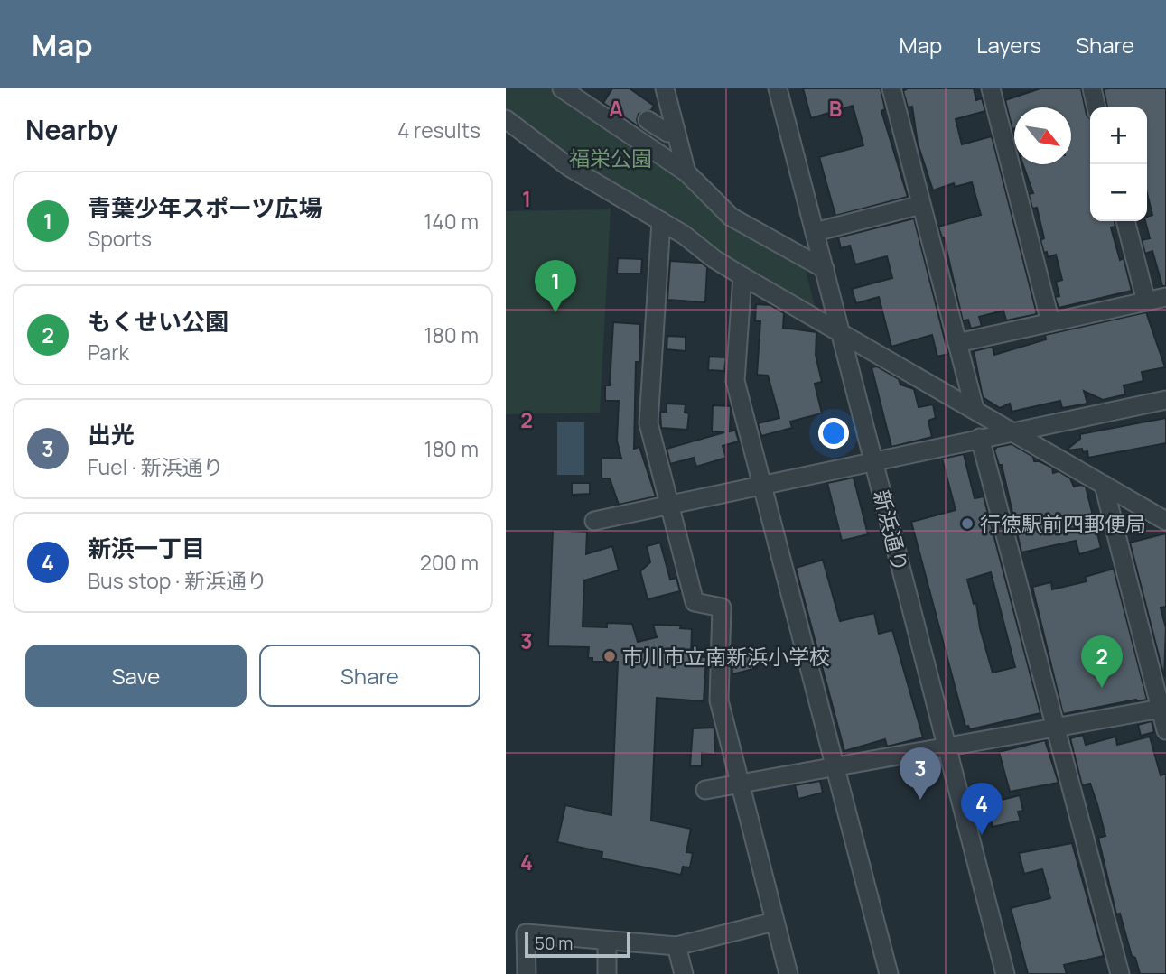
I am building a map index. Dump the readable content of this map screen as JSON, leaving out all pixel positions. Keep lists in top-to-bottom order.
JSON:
{
  "streets": {
    "street": ["新浜通り"]
  },
  "parks": ["福栄公園"],
  "places": ["行徳駅前四郵便局", "市川市立南新浜小学校"],
  "scale_bar": "50 m",
  "north": "bottom right",
  "page": {
    "header": "Map",
    "nav": ["Map", "Layers", "Share"],
    "heading": ["Nearby", "4 results"],
    "map_buttons": ["+", "−"],
    "list": [
      {
        "mark": "1",
        "name": "青葉少年スポーツ広場",
        "note": "Sports",
        "value": "140 m"
      },
      {
        "mark": "2",
        "name": "もくせい公園",
        "note": "Park",
        "value": "180 m"
      },
      {
        "mark": "3",
        "name": "出光",
        "note": "Fuel · 新浜通り",
        "value": "180 m"
      },
      {
        "mark": "4",
        "name": "新浜一丁目",
        "note": "Bus stop · 新浜通り",
        "value": "200 m"
      }
    ],
    "pins": [
      "1",
      "2",
      "3",
      "4"
    ],
    "buttons": ["Save", "Share"],
    "scale": "50 m"
  },
  "grid": {
    "columns": ["A", "B"],
    "rows": [
      "1",
      "2",
      "3",
      "4"
    ]
  }
}
